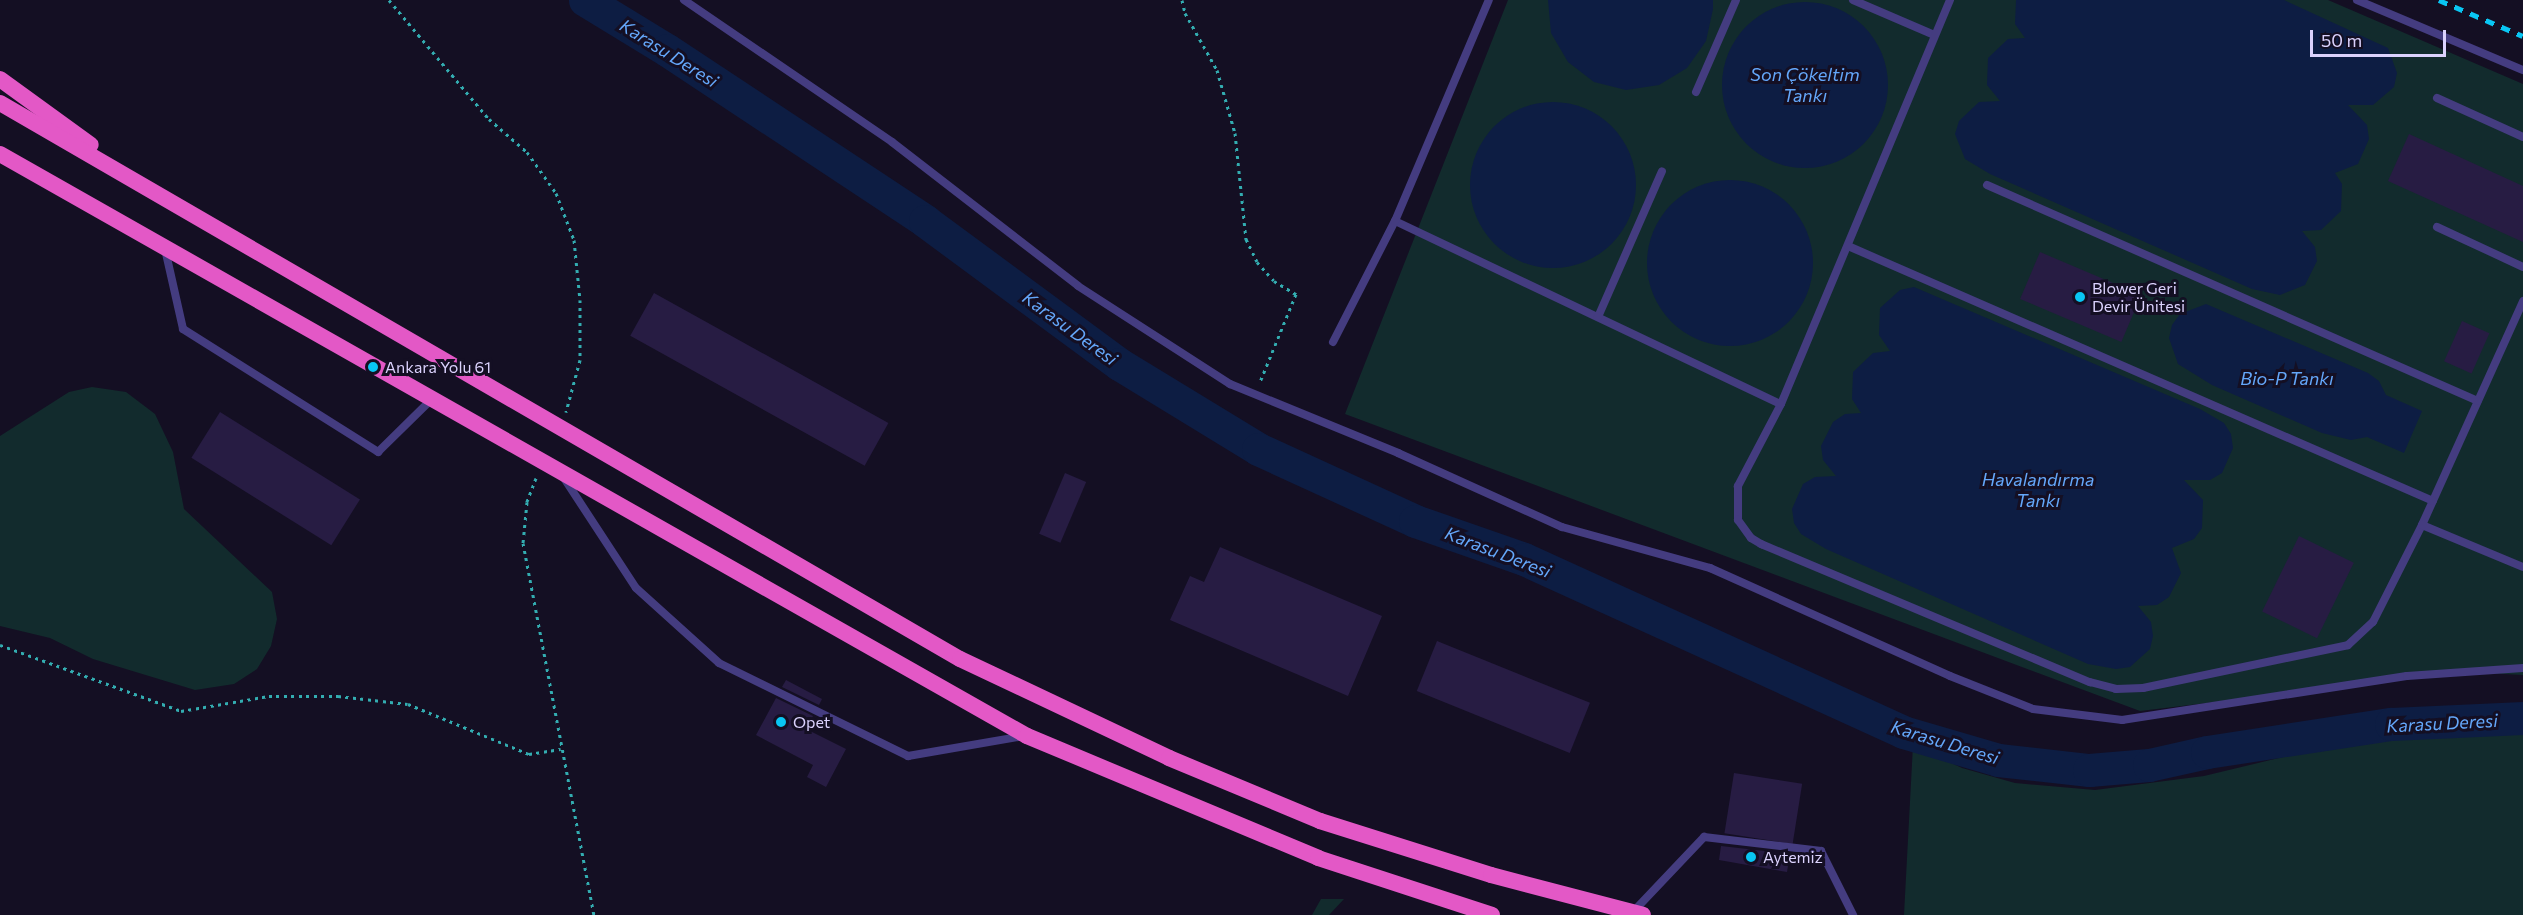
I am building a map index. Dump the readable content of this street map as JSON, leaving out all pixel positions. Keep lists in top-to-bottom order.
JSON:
{
  "water": [
    "Karasu Deresi",
    "Son Çökeltim Tankı",
    "Bio-P Tankı",
    "Havalandırma Tankı"
  ],
  "places": [
    "Blower Geri Devir Ünitesi",
    "Ankara Yolu 61",
    "Opet",
    "Aytemiz"
  ],
  "scale_bar": "50 m"
}
